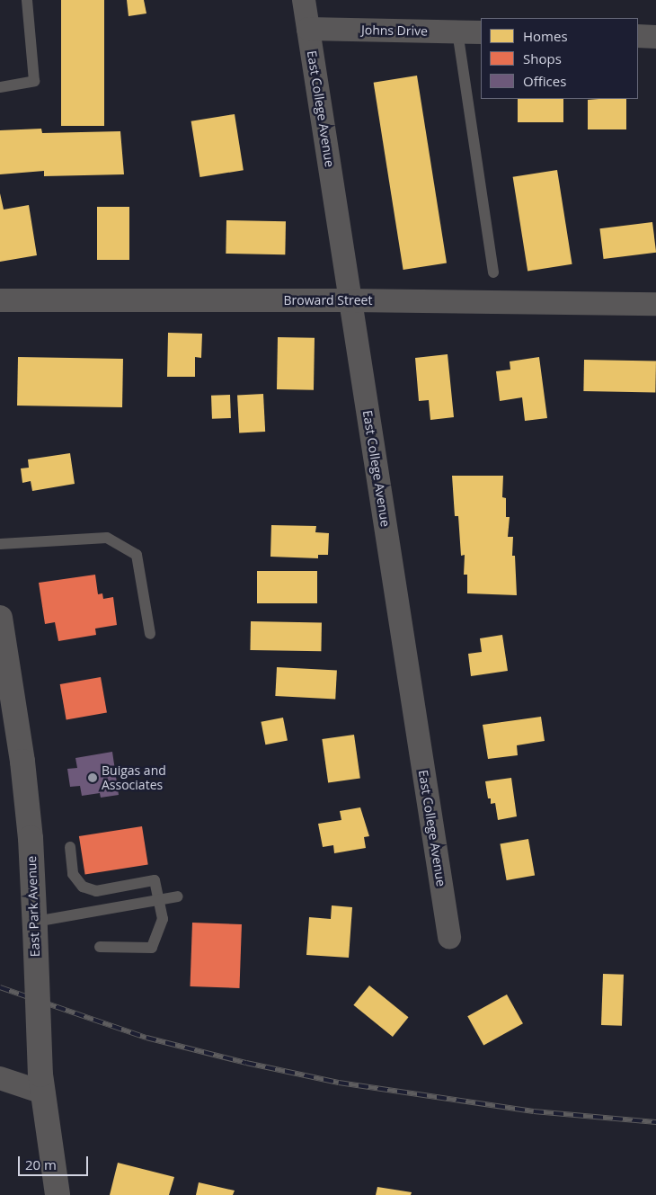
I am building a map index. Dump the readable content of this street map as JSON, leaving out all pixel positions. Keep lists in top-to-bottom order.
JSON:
{
  "streets": {
    "street": [
      "Johns Drive",
      "East College Avenue",
      "Broward Street",
      "East Park Avenue"
    ]
  },
  "crossings": [
    ["Johns Drive", "East College Avenue"],
    ["East College Avenue", "Broward Street"]
  ],
  "places": ["Buigas and Associates"],
  "legend": ["Homes", "Shops", "Offices"],
  "scale_bar": "20 m"
}
